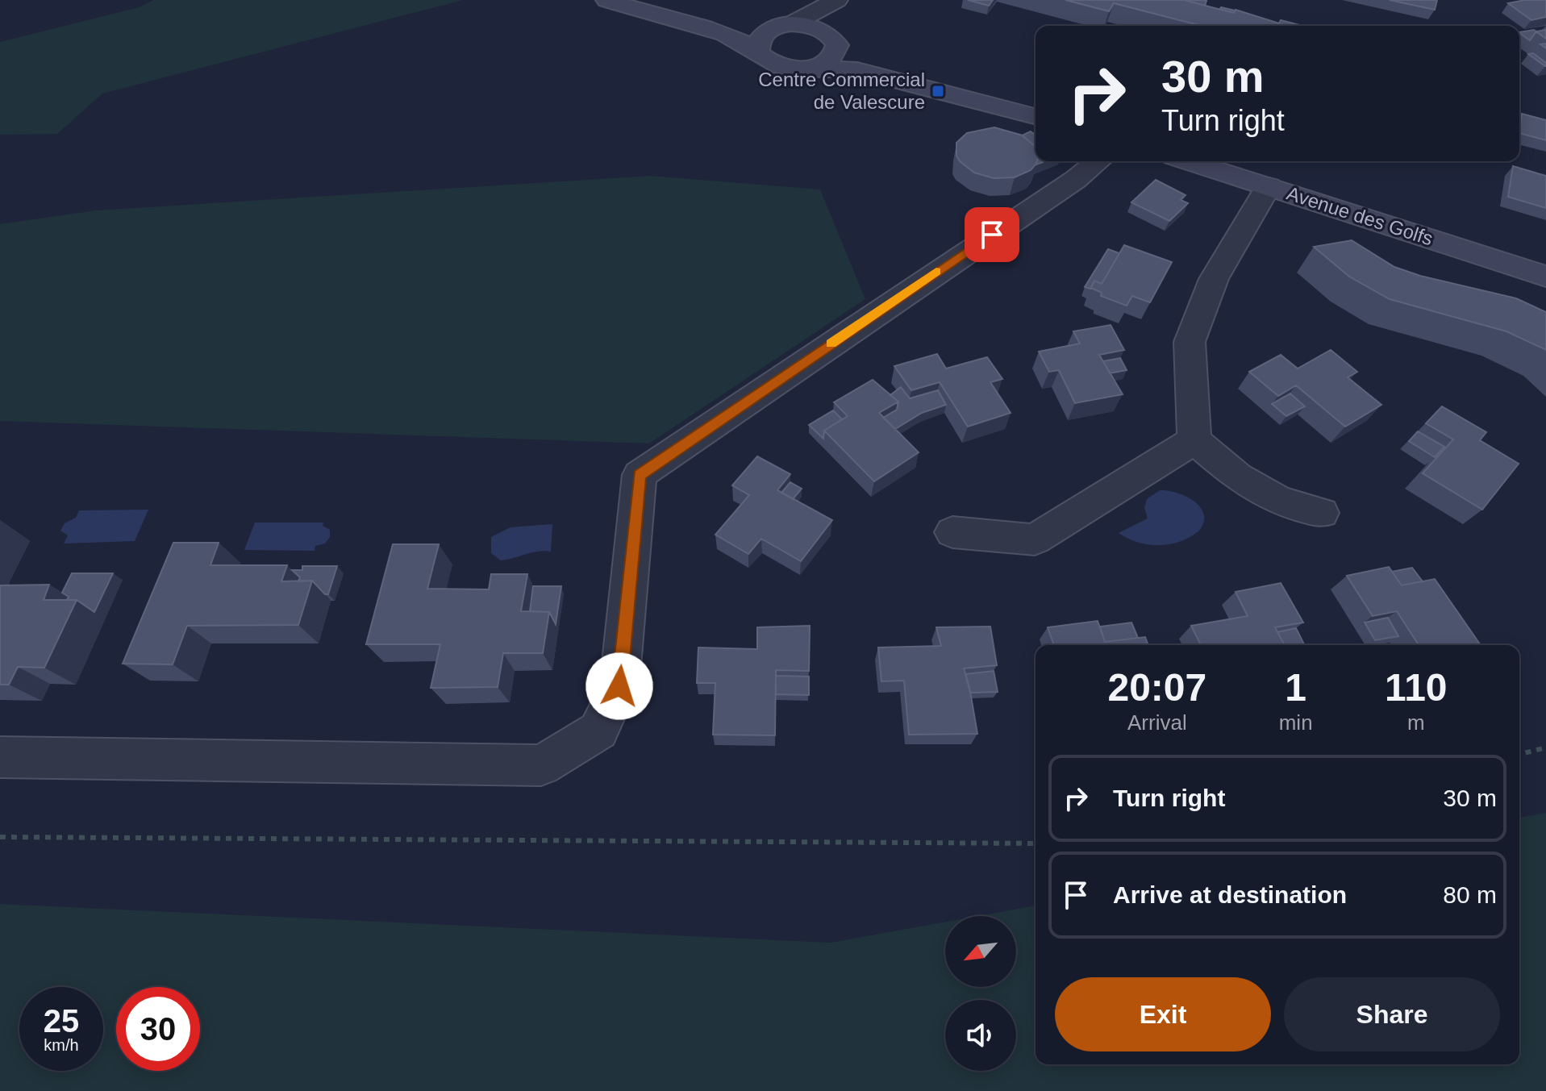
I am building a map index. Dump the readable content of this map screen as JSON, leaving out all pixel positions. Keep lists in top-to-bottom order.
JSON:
{
  "streets": {
    "main road": ["Avenue des Golfs"]
  },
  "places": {
    "transit": ["Centre Commercial de Valescure"]
  },
  "north": "bottom left",
  "page": {
    "turn": ["30 m", "Turn right"],
    "eta": [
      "20:07",
      "Arrival",
      "1",
      "min",
      "110",
      "m"
    ],
    "list": [
      {
        "name": "Turn right",
        "value": "30 m"
      },
      {
        "name": "Arrive at destination",
        "value": "80 m"
      }
    ],
    "buttons": ["Exit", "Share"],
    "speed": "25 km/h",
    "limit": "30"
  }
}
